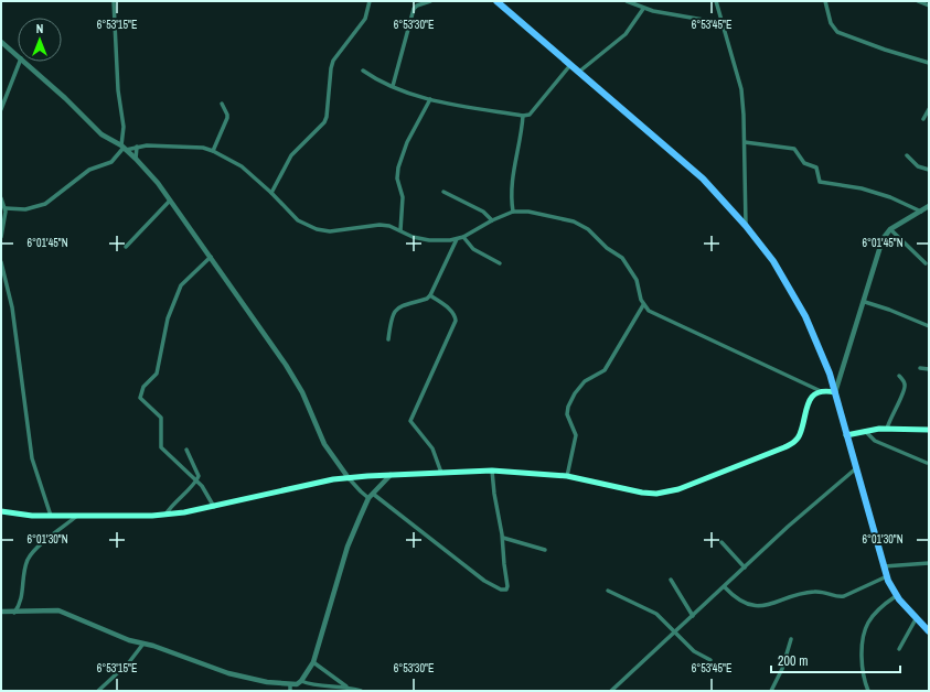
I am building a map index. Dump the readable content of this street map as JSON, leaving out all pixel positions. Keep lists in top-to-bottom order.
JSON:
{
  "scale_bar": "200 m",
  "north": "top",
  "coordinates": [
    "6°53'15\"E",
    "6°53'30\"E",
    "6°53'45\"E",
    "6°01'45\"N",
    "6°01'30\"N"
  ]
}
